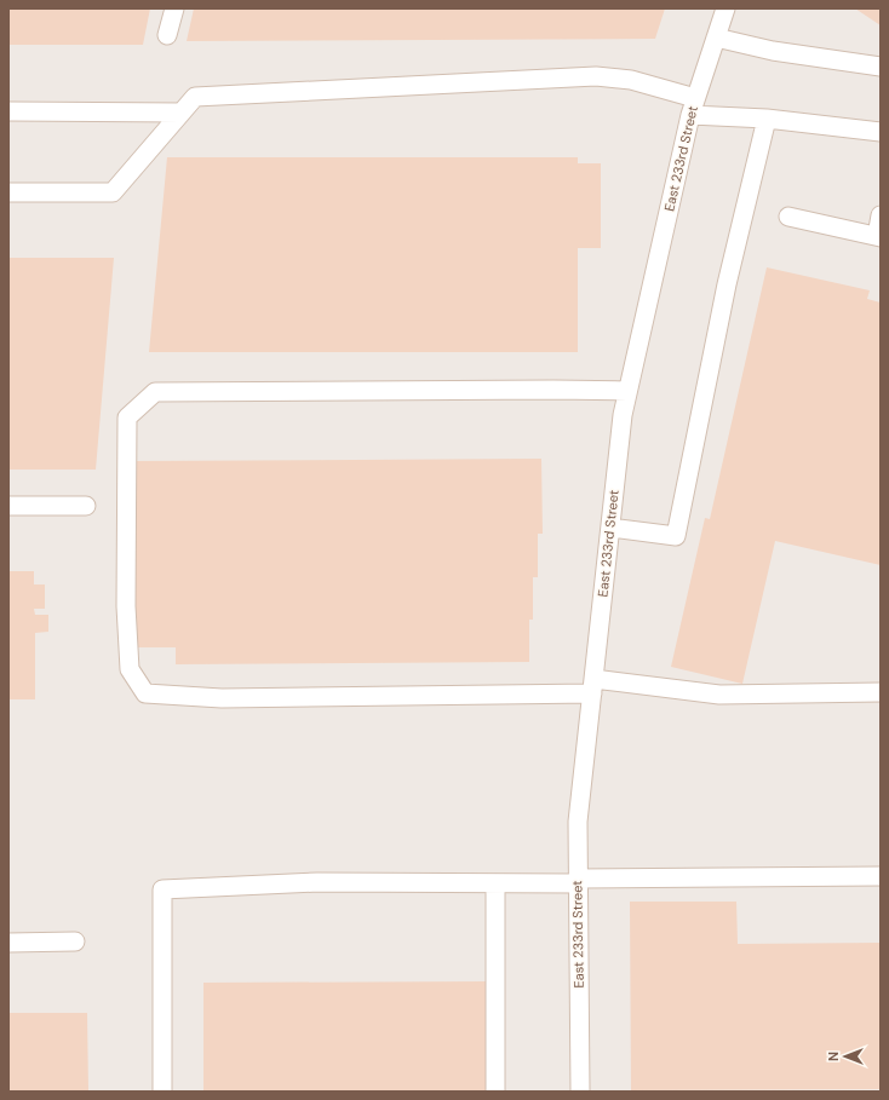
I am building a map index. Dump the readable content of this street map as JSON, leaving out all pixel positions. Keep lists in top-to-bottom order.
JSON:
{
  "streets": {
    "street": ["East 233rd Street"]
  },
  "north": "left"
}
